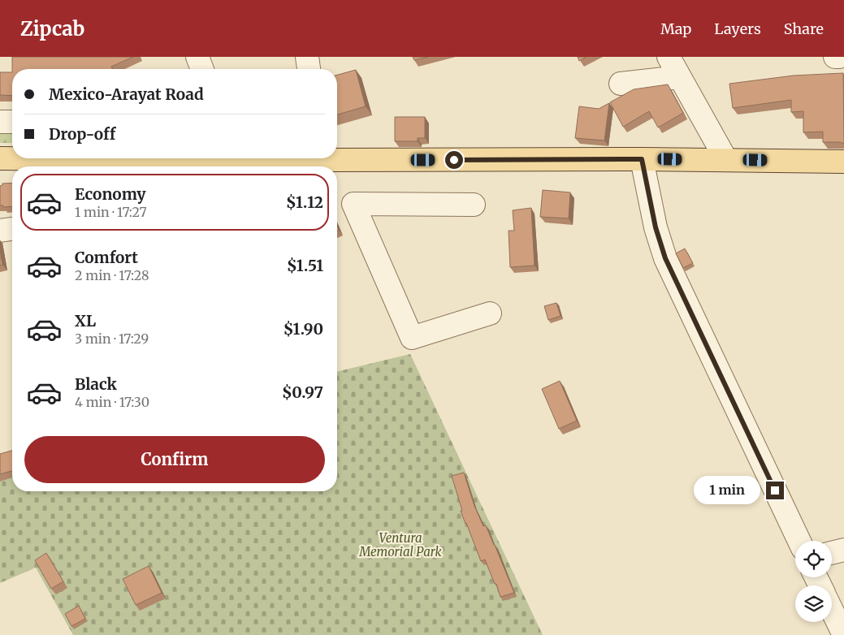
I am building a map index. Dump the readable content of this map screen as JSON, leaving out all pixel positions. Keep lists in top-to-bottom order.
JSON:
{
  "parks": ["Ventura Memorial Park"],
  "page": {
    "header": "Zipcab",
    "nav": ["Map", "Layers", "Share"],
    "banner": ["Mexico-Arayat Road", "Drop-off"],
    "list": [
      {
        "name": "Economy",
        "note": "1 min · 17:27",
        "value": "$1.12"
      },
      {
        "name": "Comfort",
        "note": "2 min · 17:28",
        "value": "$1.51"
      },
      {
        "name": "XL",
        "note": "3 min · 17:29",
        "value": "$1.90"
      },
      {
        "name": "Black",
        "note": "4 min · 17:30",
        "value": "$0.97"
      }
    ],
    "buttons": "Confirm",
    "bubble": "1 min"
  }
}
